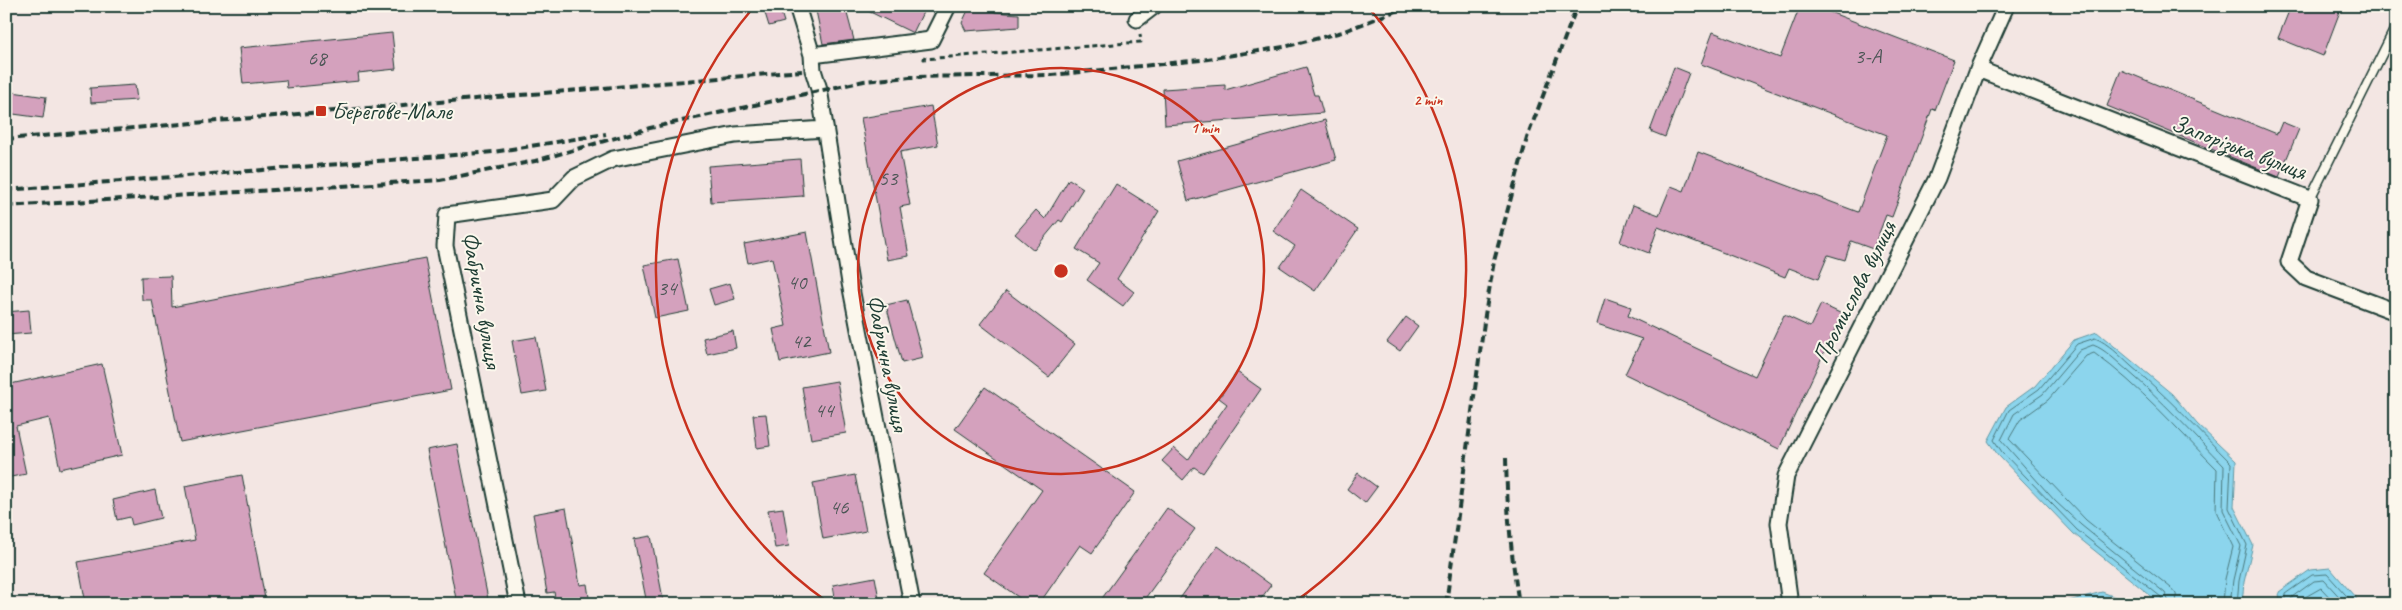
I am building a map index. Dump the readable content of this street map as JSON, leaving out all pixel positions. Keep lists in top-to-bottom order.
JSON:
{
  "streets": {
    "street": ["Запорізька вулиця", "Промислова вулиця", "Фабрична вулиця"]
  },
  "crossings": [
    ["Запорізька вулиця", "Промислова вулиця"]
  ],
  "places": {
    "transit": ["Берегове-Мале"]
  },
  "house_numbers": [
    "3-А",
    "68",
    "53",
    "40",
    "34",
    "42",
    "44",
    "46"
  ],
  "rings": ["2 min", "1 min"]
}
